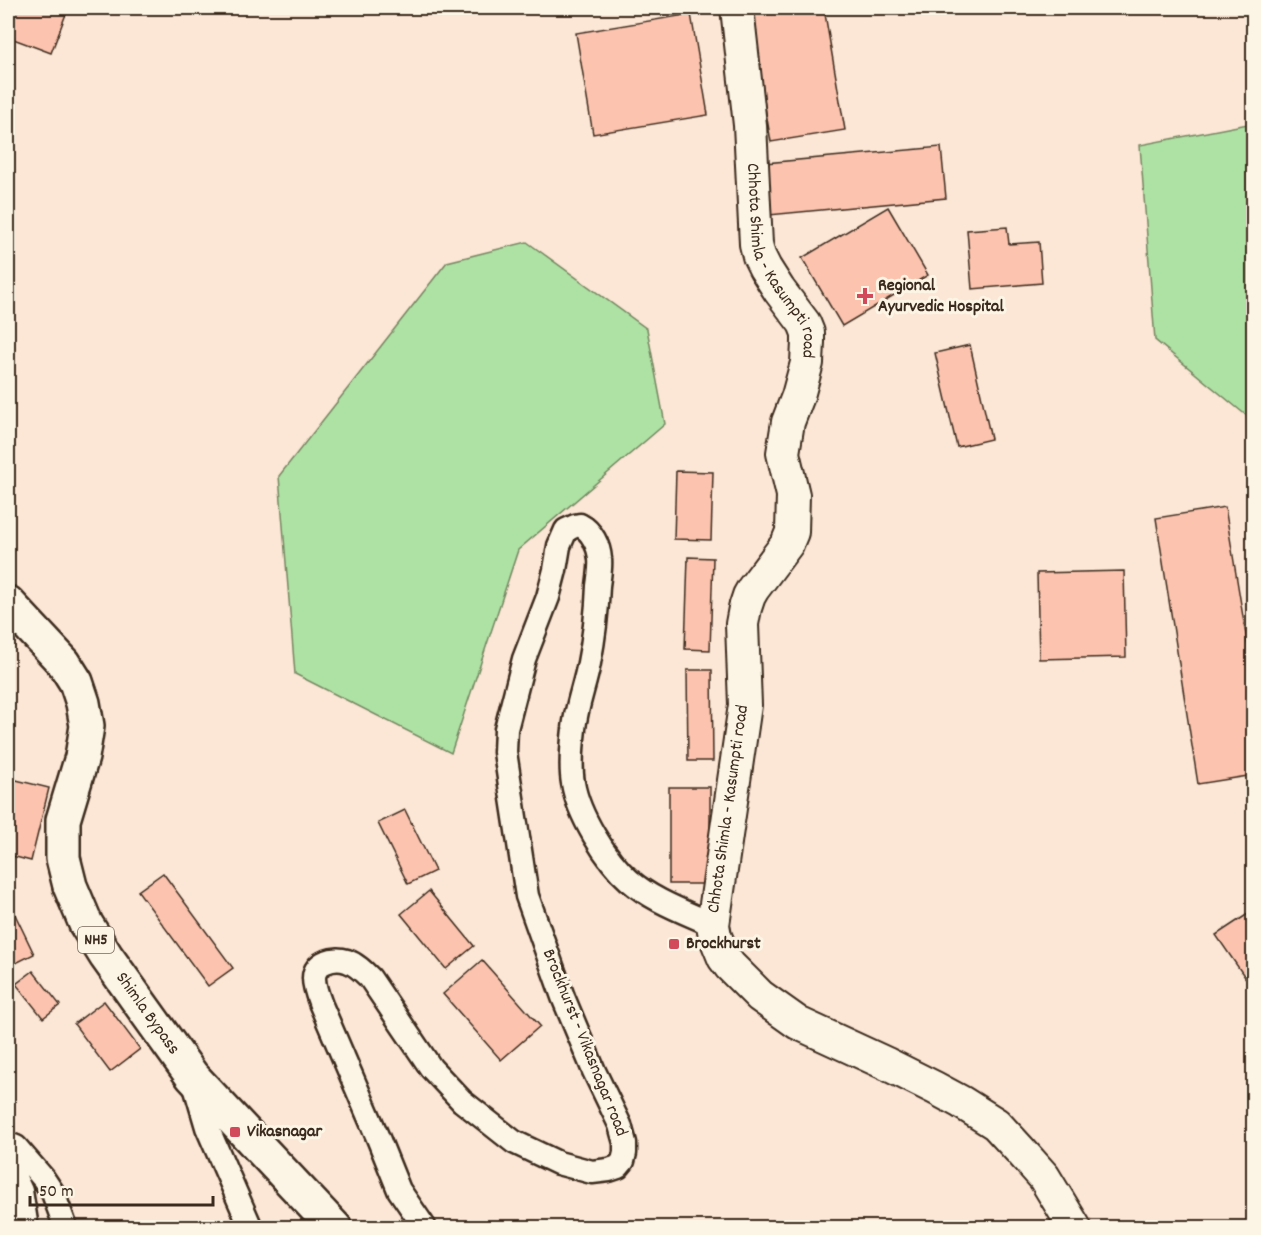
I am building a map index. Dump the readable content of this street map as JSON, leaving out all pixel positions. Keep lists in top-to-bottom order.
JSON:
{
  "streets": {
    "highway": ["NH5", "Shimla Bypass"],
    "street": ["Chhota Shimla - Kasumpti road", "Brockhurst - Vikasnagar road"]
  },
  "crossings": [
    ["Chhota Shimla - Kasumpti road", "Brockhurst - Vikasnagar road"]
  ],
  "places": {
    "health": ["Regional Ayurvedic Hospital"],
    "transit": ["Brockhurst", "Vikasnagar"]
  },
  "scale_bar": "50 m"
}
